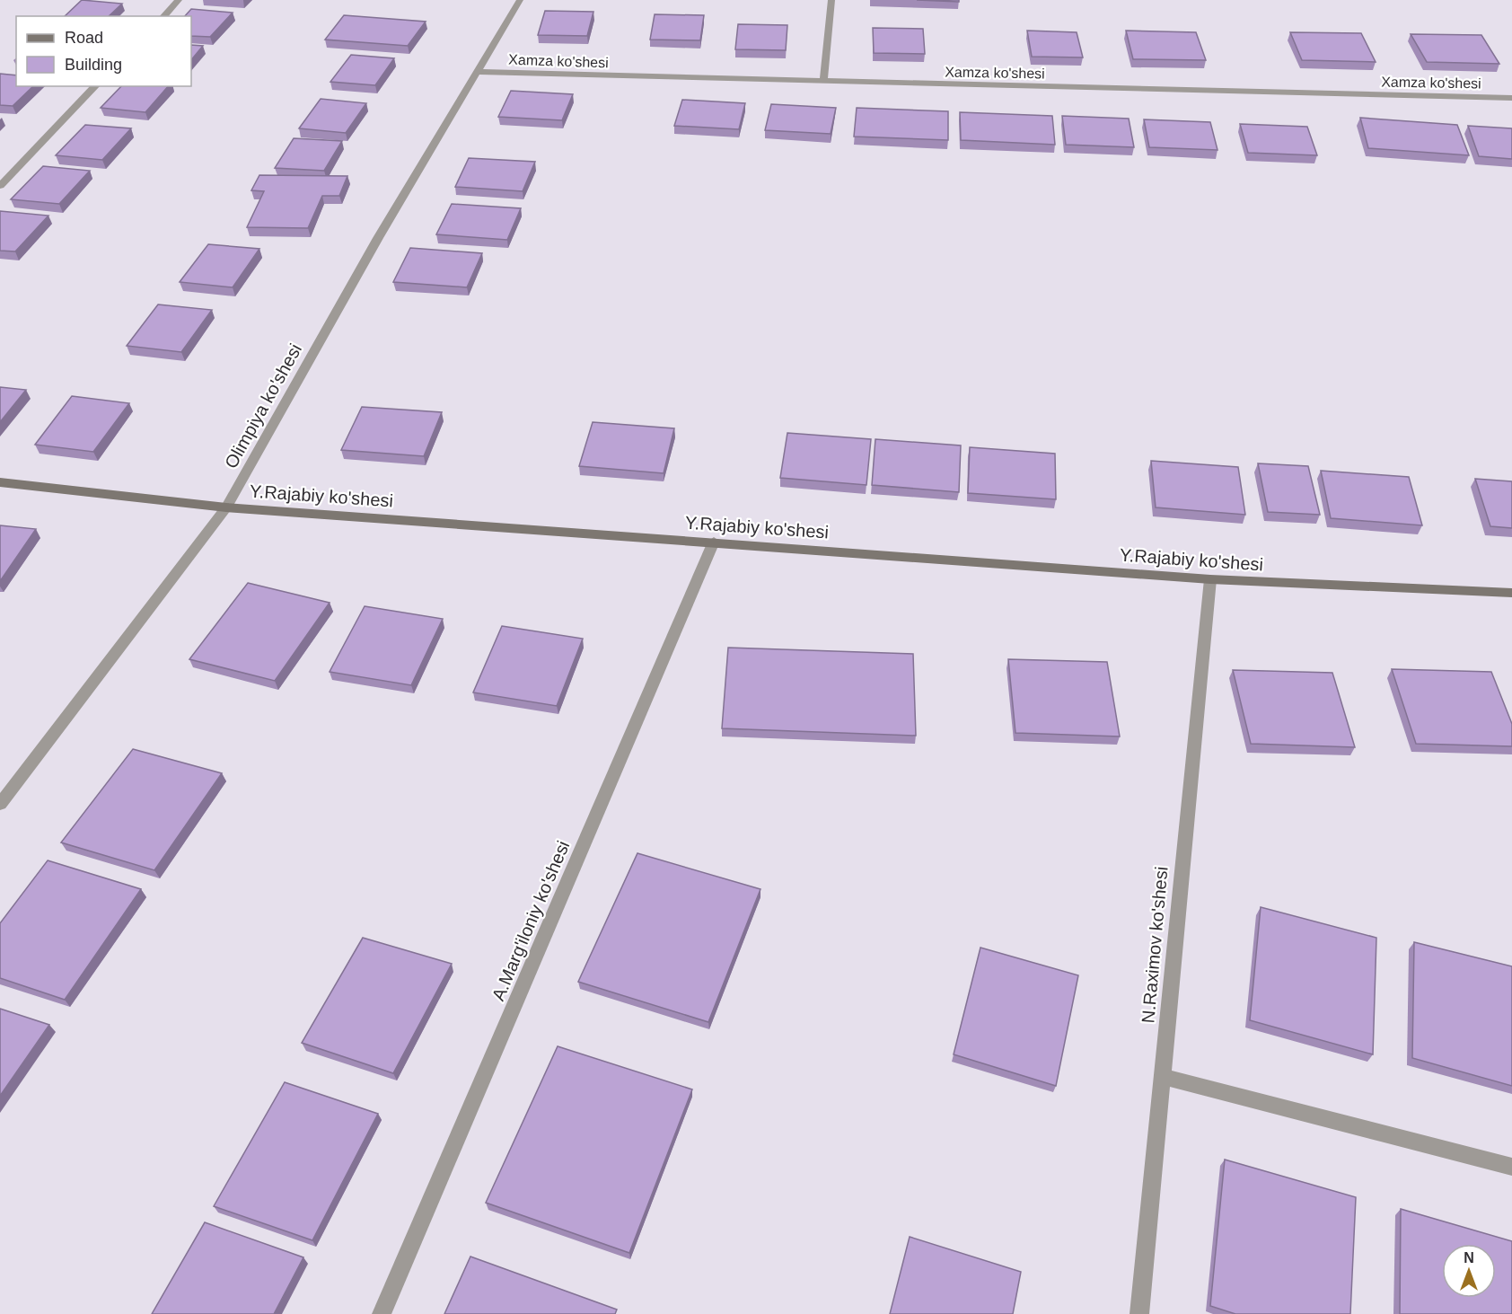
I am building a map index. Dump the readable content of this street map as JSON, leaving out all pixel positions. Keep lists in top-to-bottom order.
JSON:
{
  "streets": {
    "street": [
      "Xamza ko'shesi",
      "Olimpiya ko'shesi",
      "Y.Rajabiy ko'shesi",
      "A.Marg'iloniy ko'shesi",
      "N.Raximov ko'shesi"
    ]
  },
  "crossings": [
    ["Xamza ko'shesi", "Olimpiya ko'shesi"],
    ["Olimpiya ko'shesi", "Y.Rajabiy ko'shesi"],
    ["Y.Rajabiy ko'shesi", "A.Marg'iloniy ko'shesi"],
    ["Y.Rajabiy ko'shesi", "N.Raximov ko'shesi"]
  ],
  "legend": ["Road", "Building"],
  "north": "top"
}
